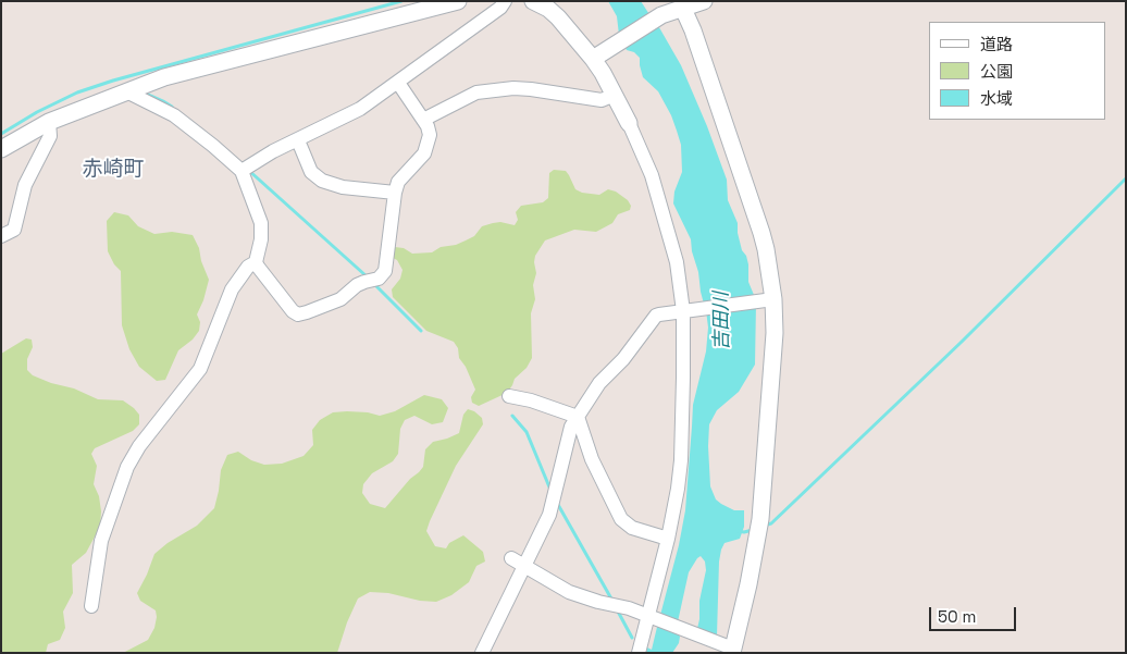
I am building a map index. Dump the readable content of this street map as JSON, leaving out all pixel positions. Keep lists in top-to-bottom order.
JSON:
{
  "districts": ["赤崎町"],
  "water": ["吉田川"],
  "legend": ["道路", "公園", "水域"],
  "scale_bar": "50 m"
}
